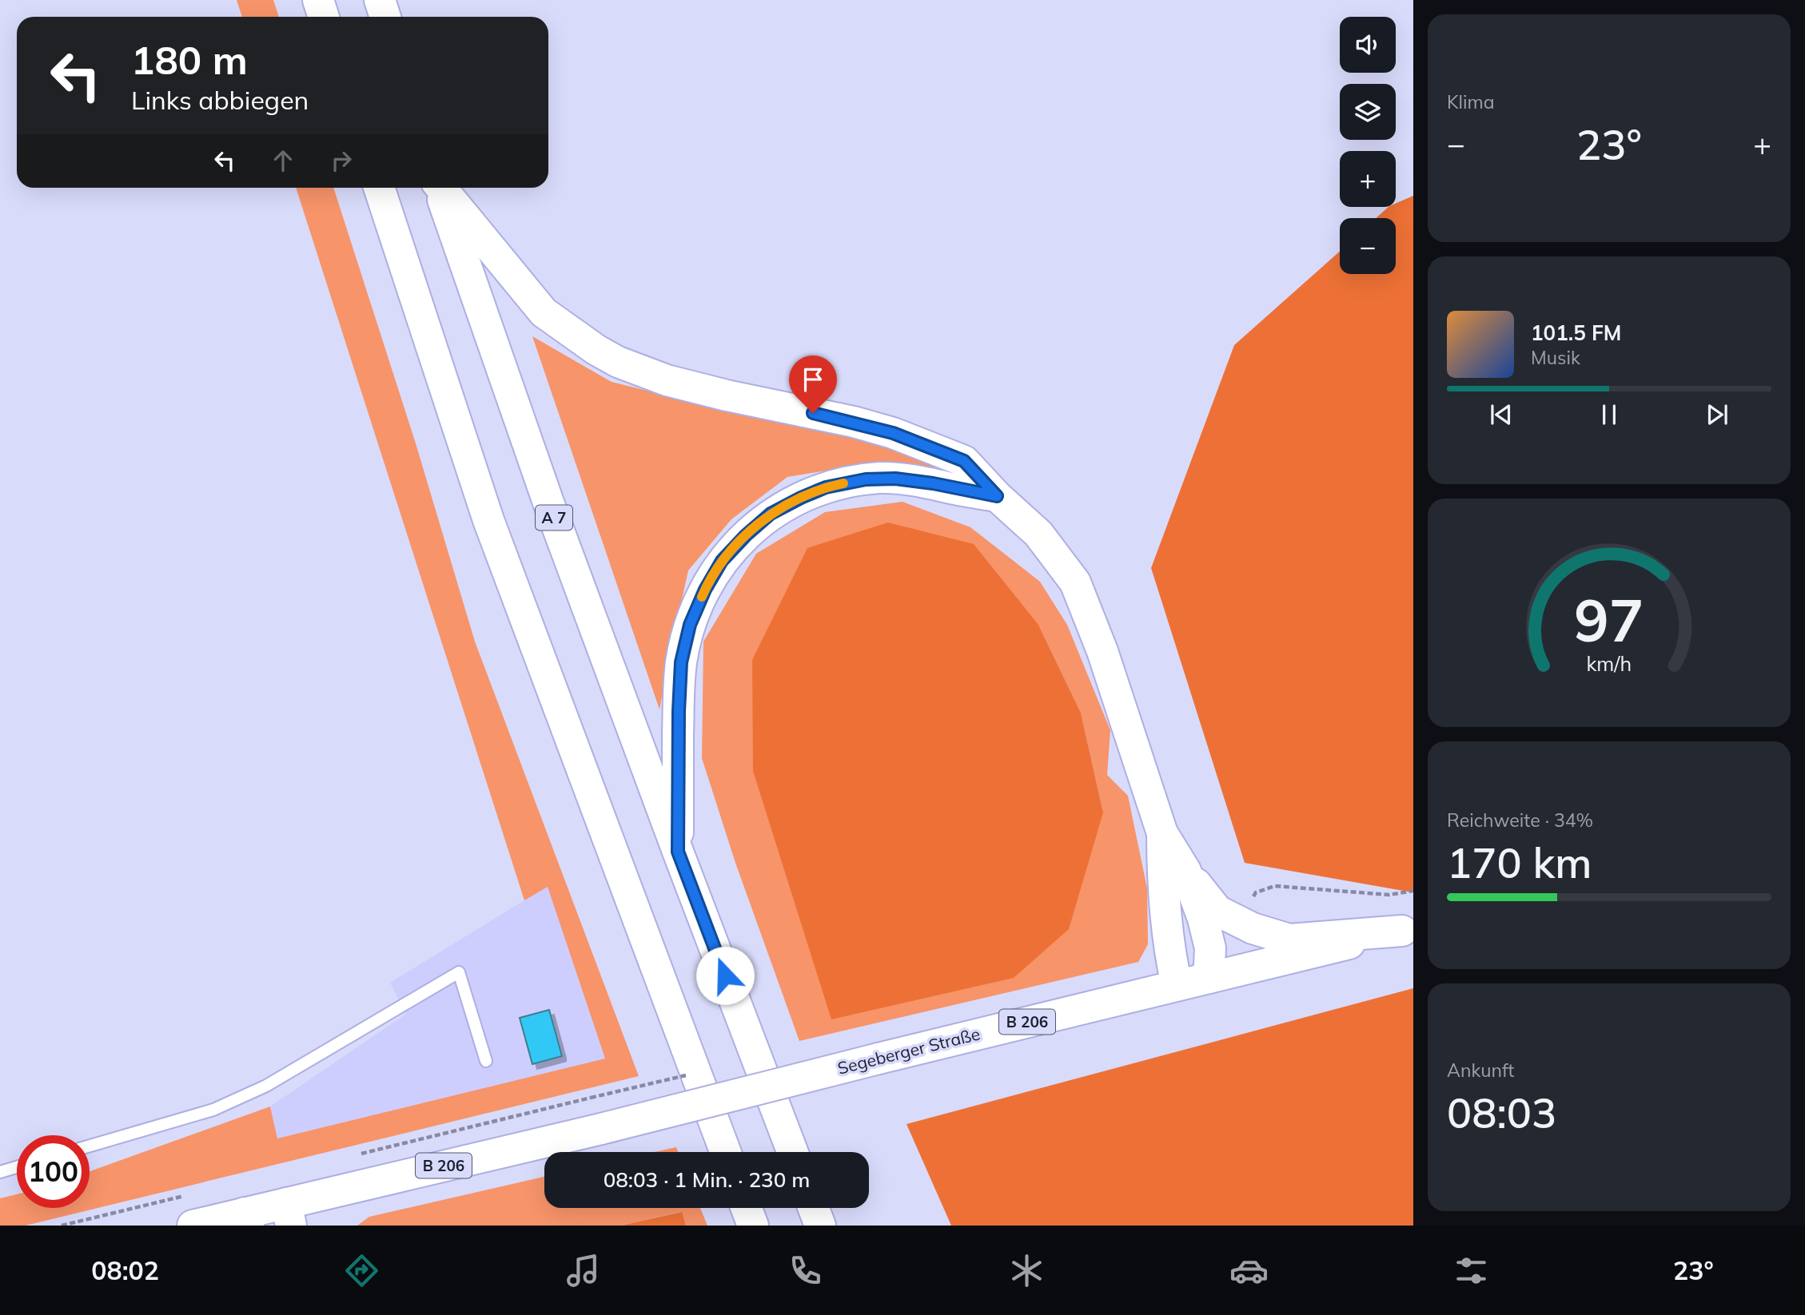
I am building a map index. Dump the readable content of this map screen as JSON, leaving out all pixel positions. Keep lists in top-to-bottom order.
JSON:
{
  "streets": {
    "main road": ["A 7", "B 206", "Segeberger Straße"]
  },
  "crossings": [
    ["B 206", "Segeberger Straße"]
  ],
  "page": {
    "tile": [
      "Klima",
      ["Reichweite · 34%", "170 km"],
      ["Ankunft", "08:03"]
    ],
    "map_buttons": ["+", "−"],
    "turn": ["180 m", "Links abbiegen"],
    "heat": ["−", "23°", "+"],
    "song": ["101.5 FM", "Musik"],
    "limit": "100",
    "trip": "08:03 · 1 Min. · 230 m",
    "tabs": ["08:02", "23°"],
    "gauge": ["97", "km/h"]
  }
}
